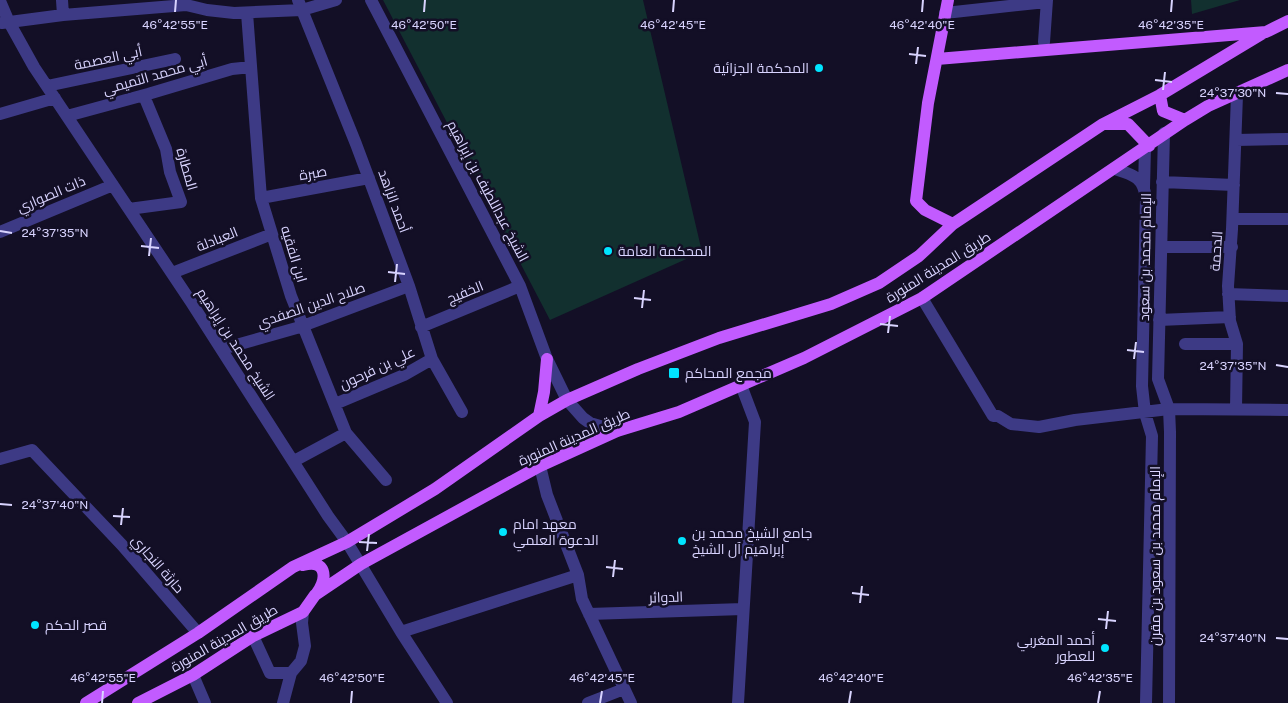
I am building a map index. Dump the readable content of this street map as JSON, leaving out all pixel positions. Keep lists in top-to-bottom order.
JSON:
{
  "streets": {
    "main road": ["طريق المدينة المنورة"],
    "street": [
      "أبي العصمة",
      "أبي محمد التميمي",
      "المطارة",
      "صبرة",
      "الشيخ عبداللطيف بن إبراهيم",
      "ذات الصواري",
      "أحمد الزاهد",
      "العبادلة",
      "الدحمة",
      "ابن الفقيه",
      "الإمام محمد بن سعود",
      "الخفيج",
      "صلاح الدين الصفدي",
      "الشيخ محمد بن إبراهيم",
      "علي بن فرحون",
      "الإمام محمد بن سعود بن مقرن",
      "حارثة النجاري",
      "الدوائر"
    ]
  },
  "crossings": [
    ["أبي العصمة", "الشيخ محمد بن إبراهيم"],
    ["أبي محمد التميمي", "المطارة"],
    ["أبي محمد التميمي", "ابن الفقيه"],
    ["أبي محمد التميمي", "الشيخ محمد بن إبراهيم"],
    ["المطارة", "الشيخ محمد بن إبراهيم"],
    ["صبرة", "أحمد الزاهد"],
    ["صبرة", "ابن الفقيه"],
    ["الشيخ عبداللطيف بن إبراهيم", "طريق المدينة المنورة"],
    ["الشيخ عبداللطيف بن إبراهيم", "الخفيج"],
    ["ذات الصواري", "الشيخ محمد بن إبراهيم"],
    ["أحمد الزاهد", "الخفيج"],
    ["أحمد الزاهد", "صلاح الدين الصفدي"],
    ["أحمد الزاهد", "علي بن فرحون"],
    ["العبادلة", "ابن الفقيه"],
    ["العبادلة", "الشيخ محمد بن إبراهيم"],
    ["الدحمة", "طريق المدينة المنورة"],
    ["ابن الفقيه", "صلاح الدين الصفدي"],
    ["ابن الفقيه", "علي بن فرحون"],
    ["الإمام محمد بن سعود", "طريق المدينة المنورة"],
    ["الإمام محمد بن سعود", "الإمام محمد بن سعود بن مقرن"],
    ["طريق المدينة المنورة", "الشيخ محمد بن إبراهيم"],
    ["طريق المدينة المنورة", "حارثة النجاري"],
    ["صلاح الدين الصفدي", "الشيخ محمد بن إبراهيم"]
  ],
  "places": {
    "other": [
      "المحكمة الجزائية",
      "المحكمة العامة",
      "معهد امام الدعوة العلمي",
      "جامع الشيخ محمد بن إبراهيم آل الشيخ",
      "قصر الحكم",
      "أحمد المغربي للعطور"
    ],
    "transit": ["مجمع المحاكم"]
  },
  "coordinates": [
    "46°42'55\"E",
    "46°42'50\"E",
    "46°42'45\"E",
    "46°42'40\"E",
    "46°42'35\"E",
    "24°37'30\"N",
    "24°37'35\"N",
    "24°37'40\"N"
  ]
}
